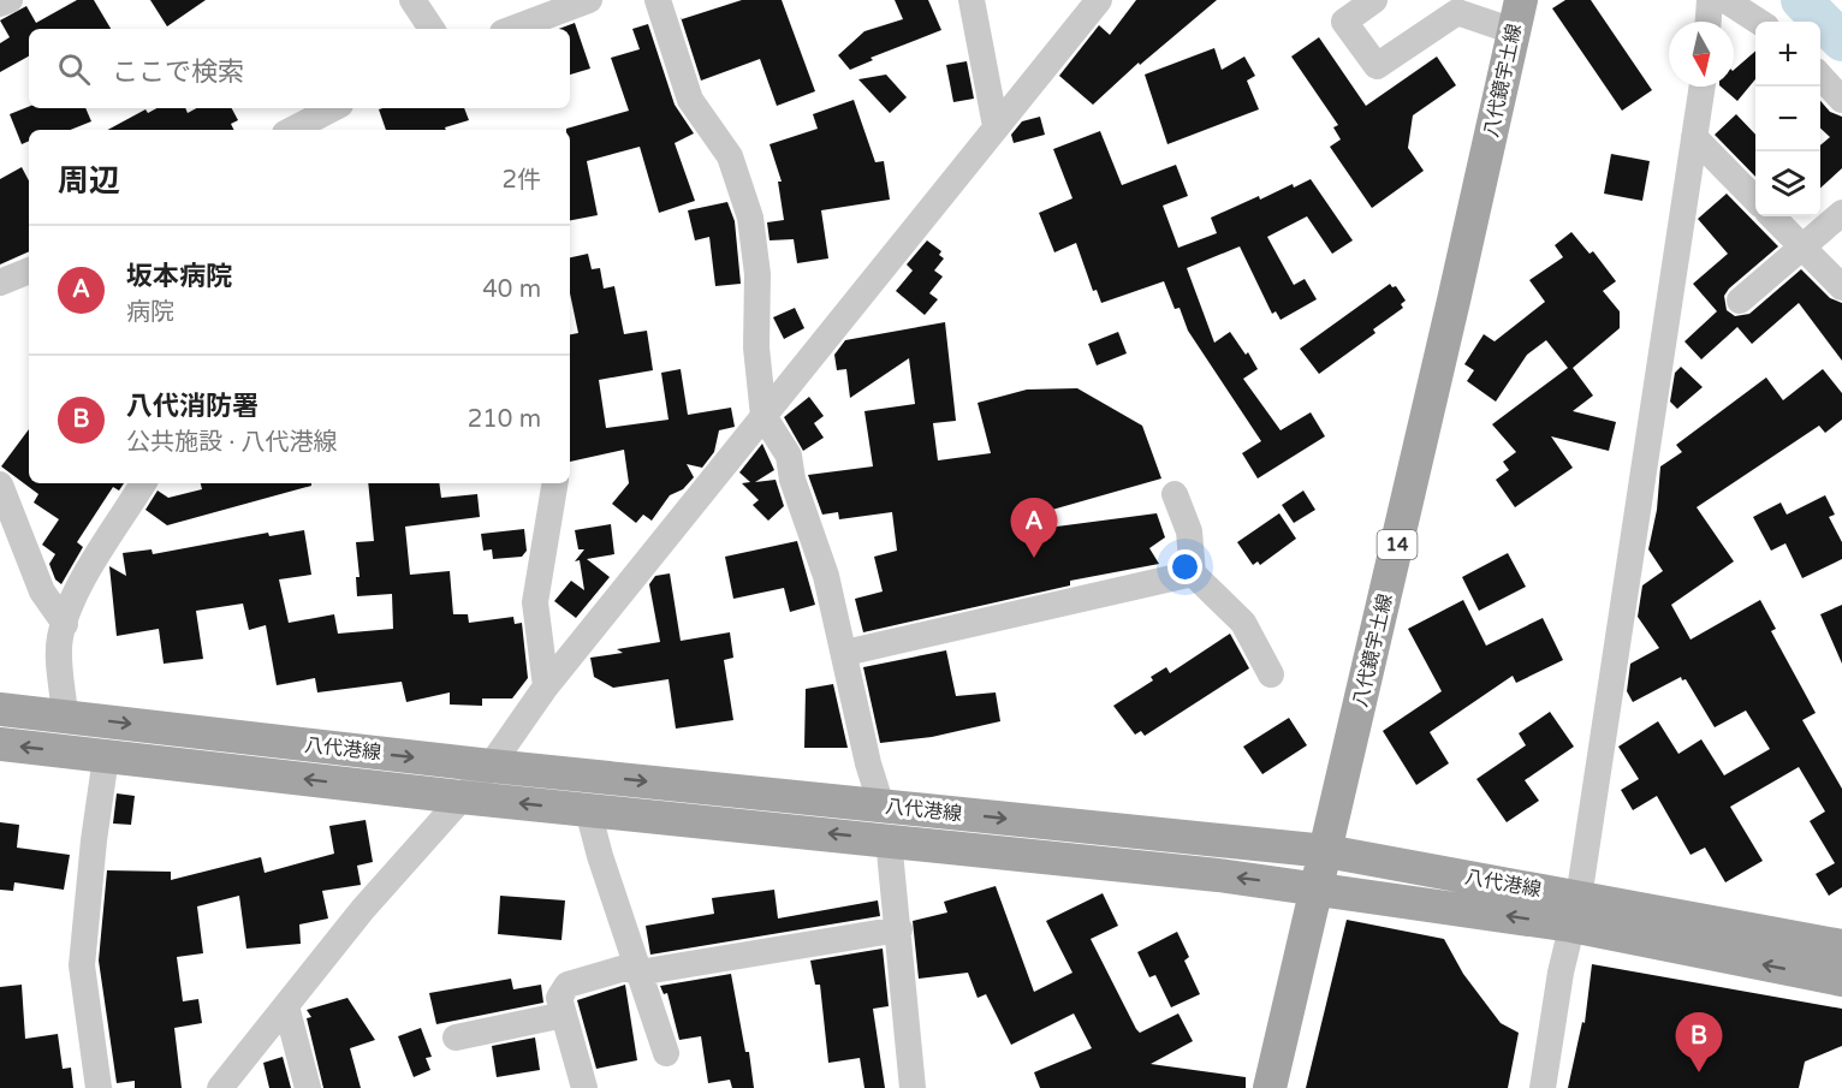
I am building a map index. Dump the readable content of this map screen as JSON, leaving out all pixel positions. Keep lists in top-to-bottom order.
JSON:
{
  "streets": {
    "main road": ["八代鏡宇土線", "14", "八代港線"]
  },
  "crossings": [
    ["八代鏡宇土線", "八代港線"]
  ],
  "north": "bottom",
  "page": {
    "map_buttons": ["+", "−"],
    "search": "ここで検索",
    "heading": ["周辺", "2件"],
    "list": [
      {
        "mark": "A",
        "name": "坂本病院",
        "note": "病院",
        "value": "40 m"
      },
      {
        "mark": "B",
        "name": "八代消防署",
        "note": "公共施設 · 八代港線",
        "value": "210 m"
      }
    ],
    "pins": ["A", "B"]
  }
}
